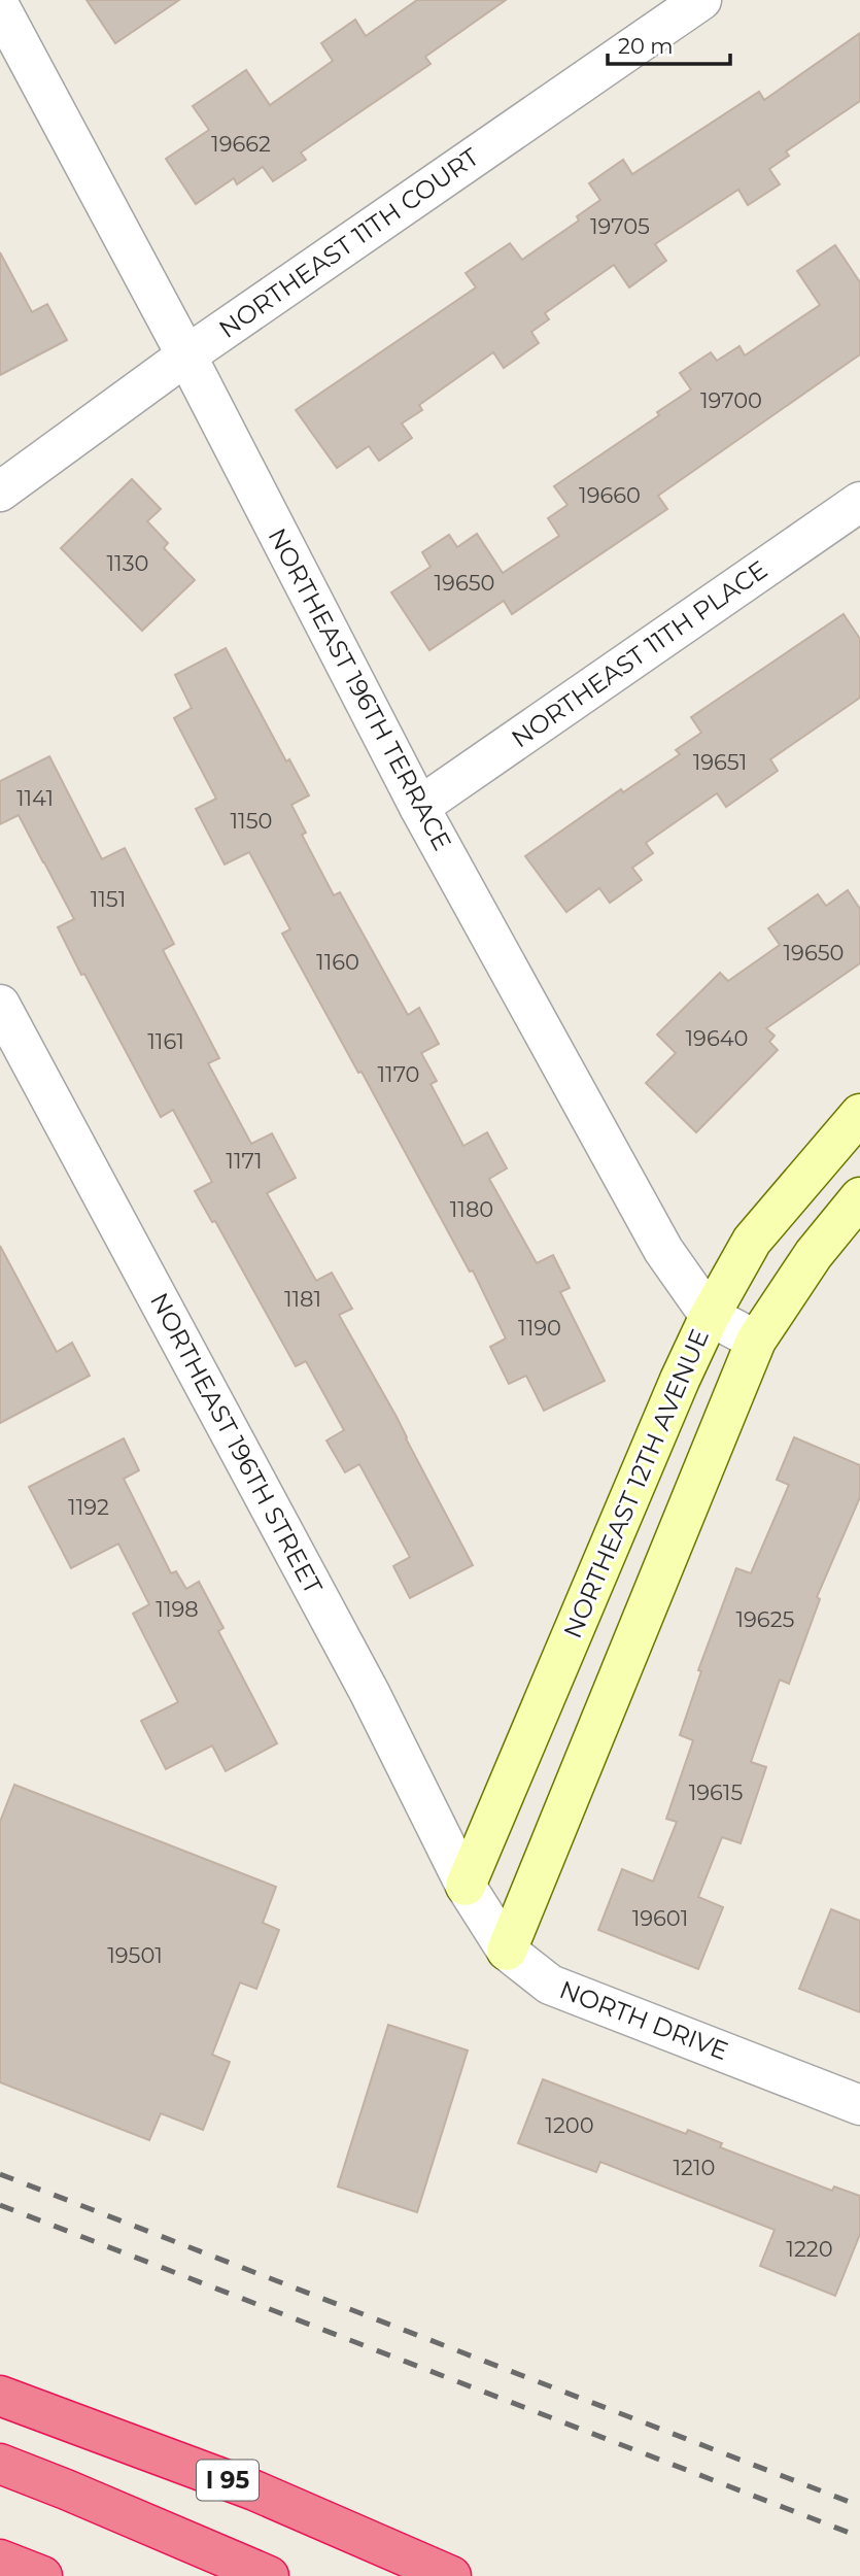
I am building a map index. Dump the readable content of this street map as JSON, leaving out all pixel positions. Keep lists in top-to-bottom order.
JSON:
{
  "streets": {
    "highway": ["I 95"],
    "street": [
      "NORTHEAST 11TH COURT",
      "NORTHEAST 11TH PLACE",
      "NORTHEAST 196TH TERRACE",
      "NORTHEAST 196TH STREET",
      "NORTHEAST 12TH AVENUE",
      "NORTH DRIVE"
    ]
  },
  "crossings": [
    ["NORTHEAST 11TH COURT", "NORTHEAST 196TH TERRACE"],
    ["NORTHEAST 11TH PLACE", "NORTHEAST 196TH TERRACE"],
    ["NORTHEAST 196TH TERRACE", "NORTHEAST 12TH AVENUE"],
    ["NORTHEAST 196TH STREET", "NORTHEAST 12TH AVENUE"],
    ["NORTHEAST 196TH STREET", "NORTH DRIVE"],
    ["NORTHEAST 12TH AVENUE", "NORTH DRIVE"]
  ],
  "house_numbers": [
    "19662",
    "19705",
    "19700",
    "19660",
    "1130",
    "19650",
    "19651",
    "1141",
    "1150",
    "1151",
    "19650",
    "1160",
    "19640",
    "1161",
    "1170",
    "1171",
    "1180",
    "1181",
    "1190",
    "1192",
    "1198",
    "19625",
    "19615",
    "19601",
    "19501",
    "1200",
    "1210",
    "1220"
  ],
  "scale_bar": "20 m"
}
